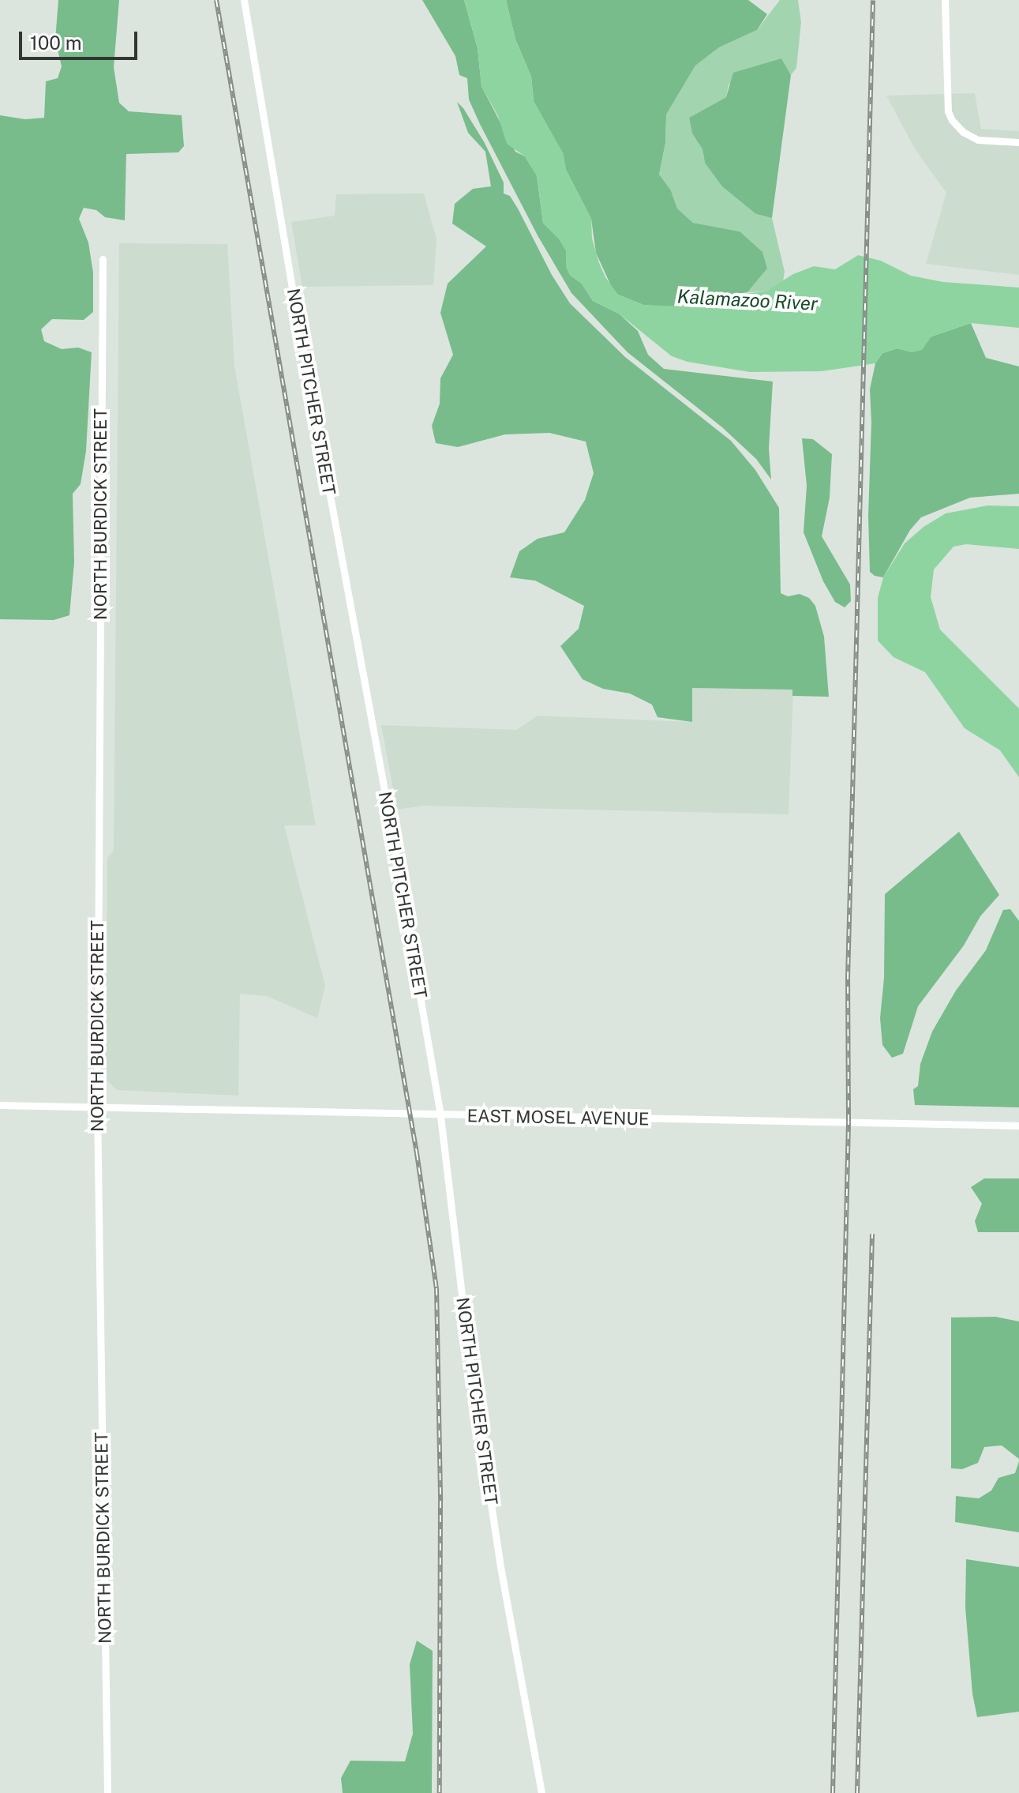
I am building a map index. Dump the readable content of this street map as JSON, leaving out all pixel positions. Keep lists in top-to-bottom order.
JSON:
{
  "streets": {
    "street": ["NORTH PITCHER STREET", "NORTH BURDICK STREET", "EAST MOSEL AVENUE"]
  },
  "crossings": [
    ["NORTH PITCHER STREET", "EAST MOSEL AVENUE"],
    ["NORTH BURDICK STREET", "EAST MOSEL AVENUE"]
  ],
  "water": ["Kalamazoo River"],
  "scale_bar": "100 m"
}
